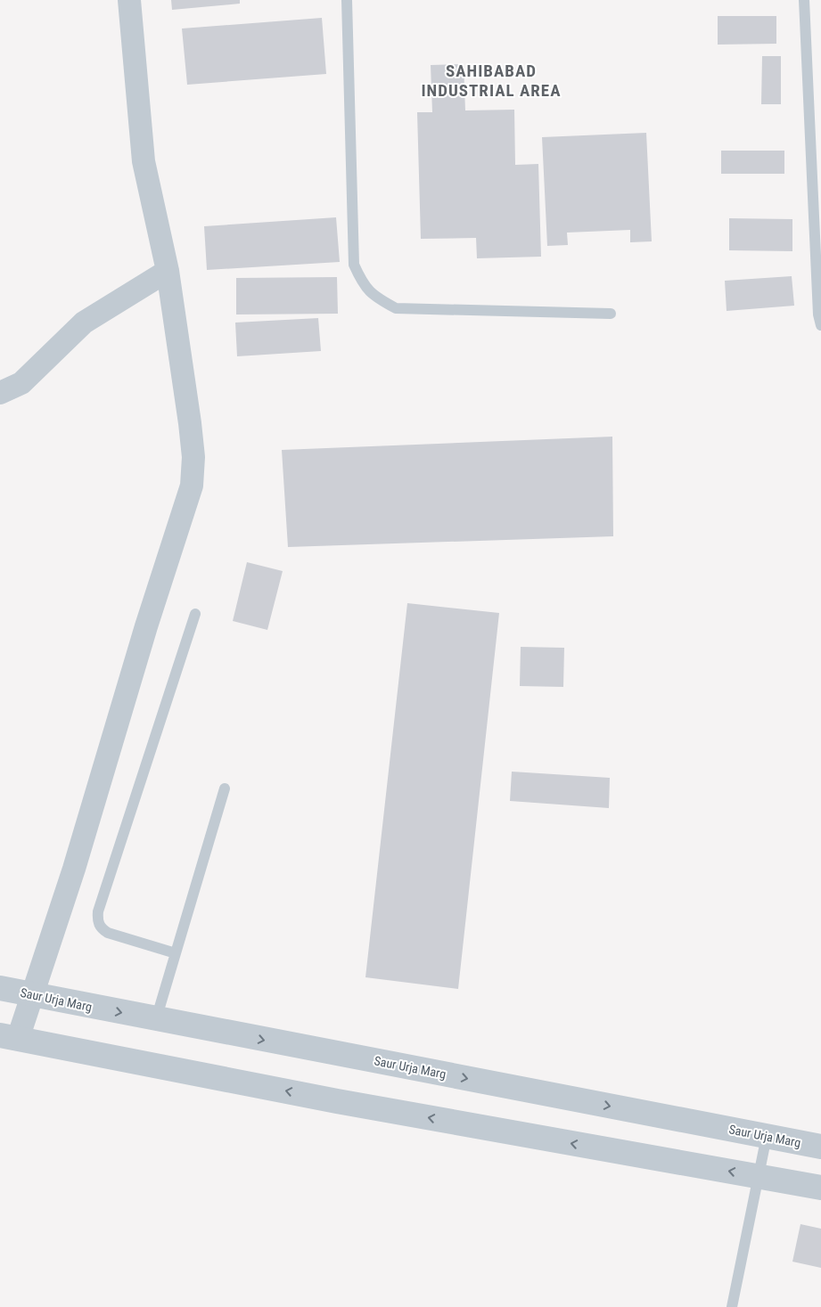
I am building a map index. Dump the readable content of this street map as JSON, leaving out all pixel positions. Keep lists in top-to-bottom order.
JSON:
{
  "streets": {
    "street": ["Saur Urja Marg"]
  },
  "districts": ["SAHIBABAD INDUSTRIAL AREA"]
}
